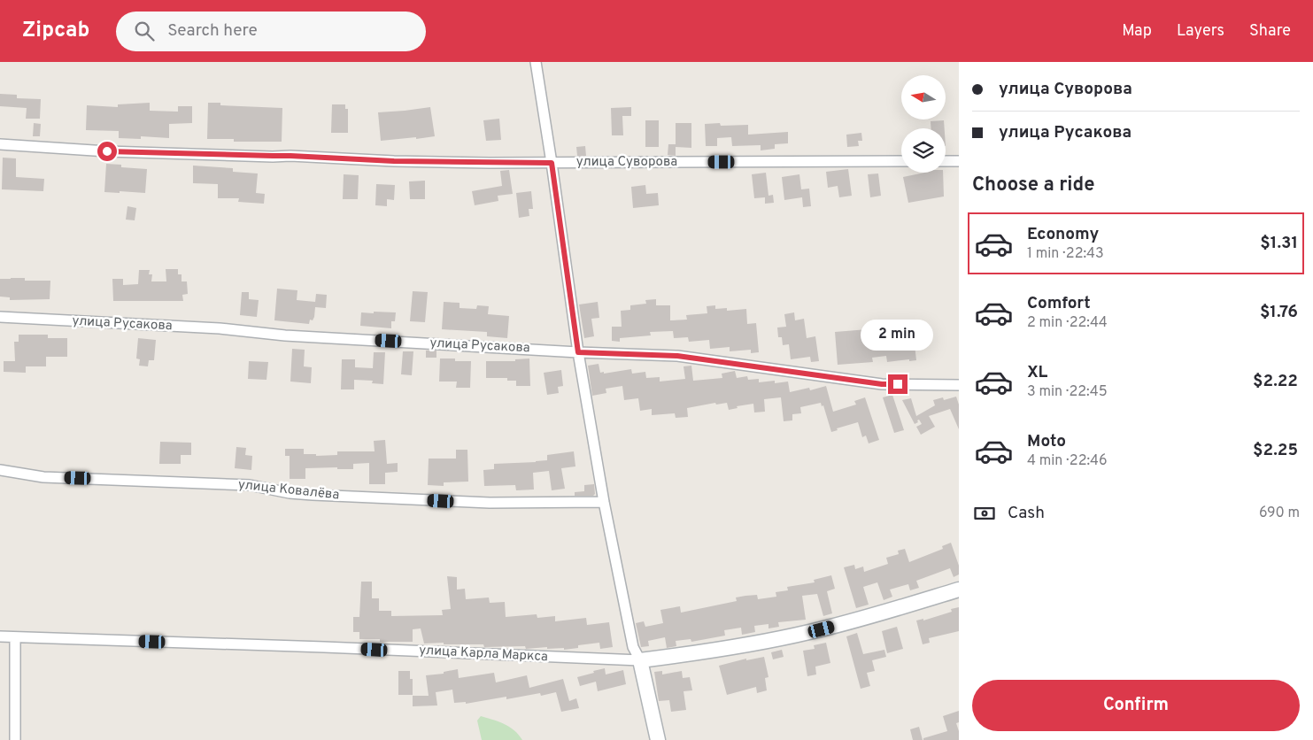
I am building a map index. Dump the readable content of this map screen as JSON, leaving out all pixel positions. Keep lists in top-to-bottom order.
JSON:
{
  "streets": {
    "street": [
      "улица Суворова",
      "улица Русакова",
      "улица Ковалёва",
      "улица Карла Маркса"
    ]
  },
  "north": "left",
  "page": {
    "header": "Zipcab",
    "search": "Search here",
    "nav": ["Map", "Layers", "Share"],
    "banner": ["улица Суворова", "улица Русакова"],
    "heading": "Choose a ride",
    "list": [
      {
        "name": "Economy",
        "note": "1 min · 22:43",
        "value": "$1.31"
      },
      {
        "name": "Comfort",
        "note": "2 min · 22:44",
        "value": "$1.76"
      },
      {
        "name": "XL",
        "note": "3 min · 22:45",
        "value": "$2.22"
      },
      {
        "name": "Moto",
        "note": "4 min · 22:46",
        "value": "$2.25"
      }
    ],
    "bubble": "2 min",
    "pay": ["Cash", "690 m"],
    "buttons": "Confirm"
  }
}
